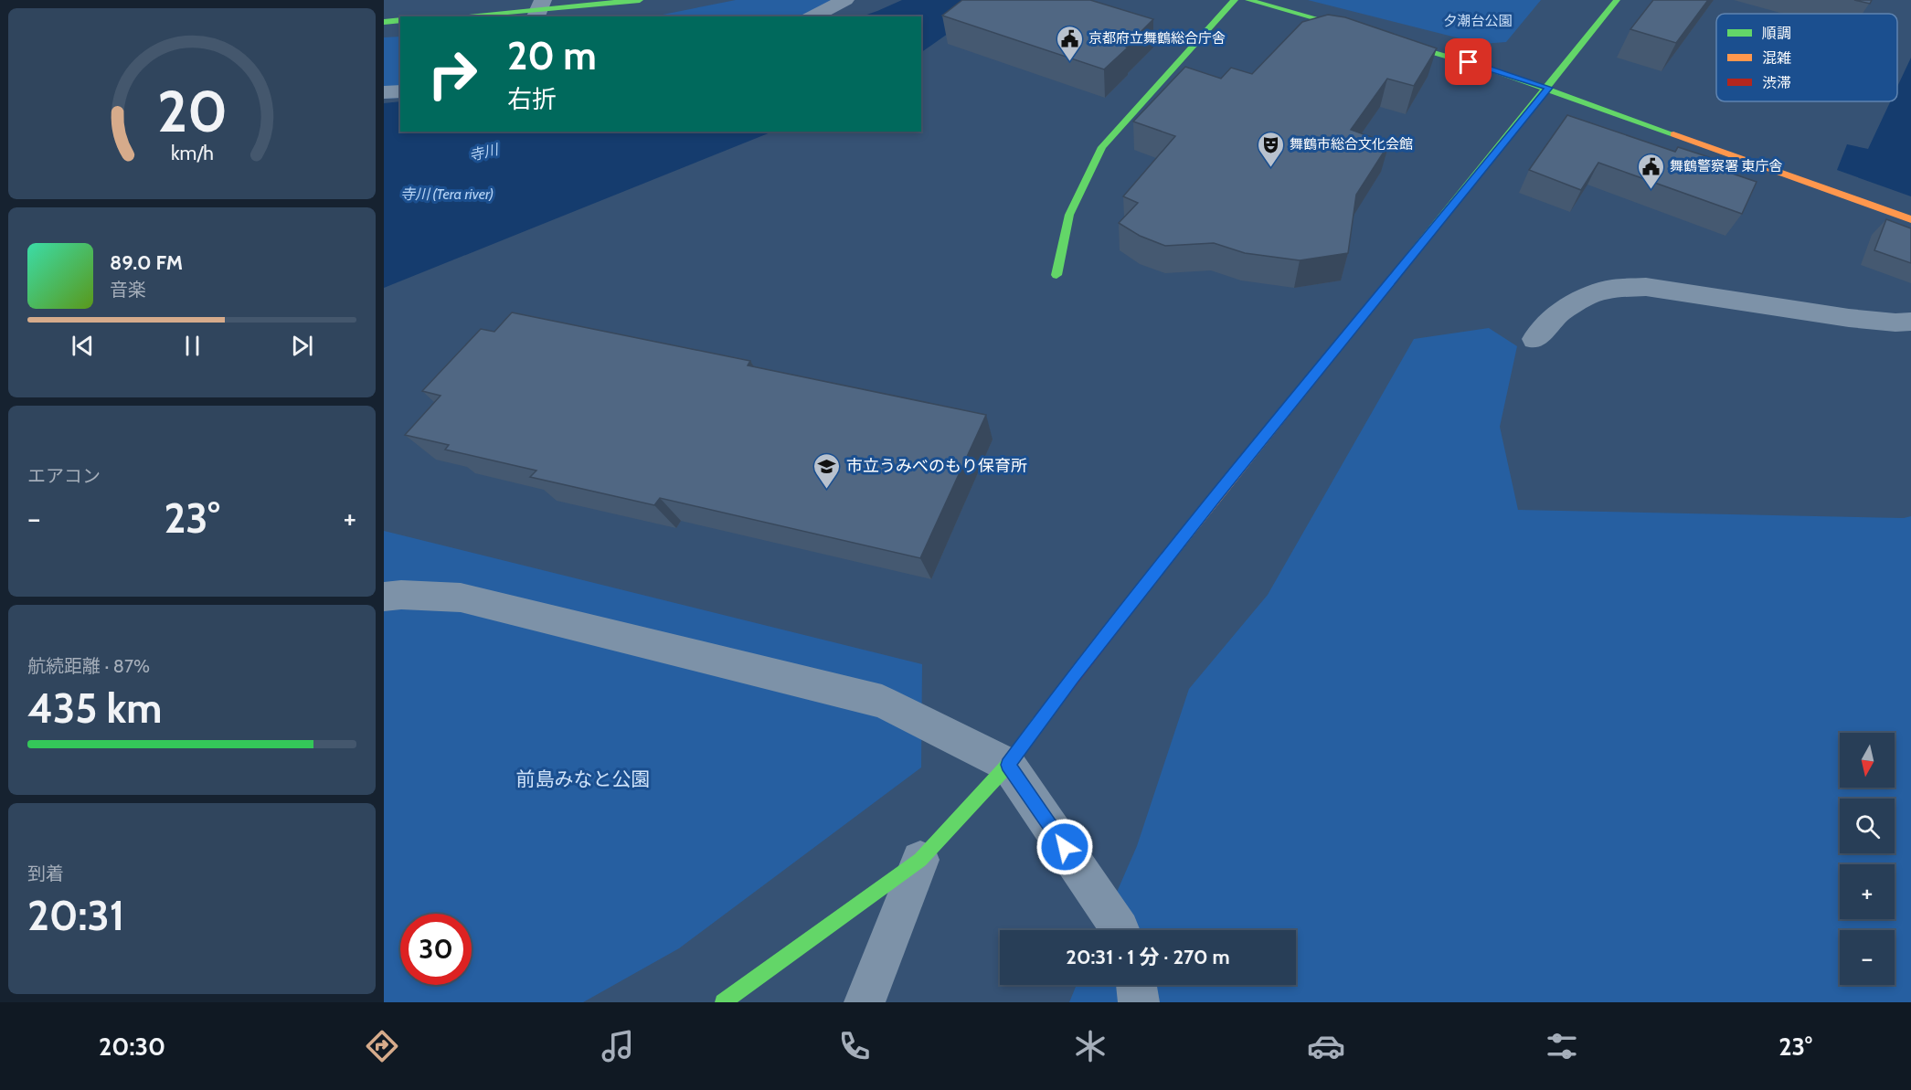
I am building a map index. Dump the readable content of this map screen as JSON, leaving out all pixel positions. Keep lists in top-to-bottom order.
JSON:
{
  "water": ["寺川", "寺川 (Tera river)"],
  "parks": ["夕潮台公園", "前島みなと公園"],
  "places": {
    "public building": ["京都府立舞鶴総合庁舎", "舞鶴警察署 東庁舎"],
    "theatre": ["舞鶴市総合文化会館"],
    "school or university": ["市立うみべのもり保育所"]
  },
  "legend": ["順調", "混雑", "渋滞"],
  "north": "bottom",
  "page": {
    "turn": ["20 m", "右折"],
    "song": ["89.0 FM", "音楽"],
    "tile": [
      "エアコン",
      ["航続距離 · 87%", "435 km"],
      ["到着", "20:31"]
    ],
    "heat": ["−", "23°", "+"],
    "map_buttons": ["+", "−"],
    "limit": "30",
    "trip": "20:31 · 1 分 · 270 m",
    "tabs": ["20:30", "23°"],
    "gauge": ["20", "km/h"]
  }
}
